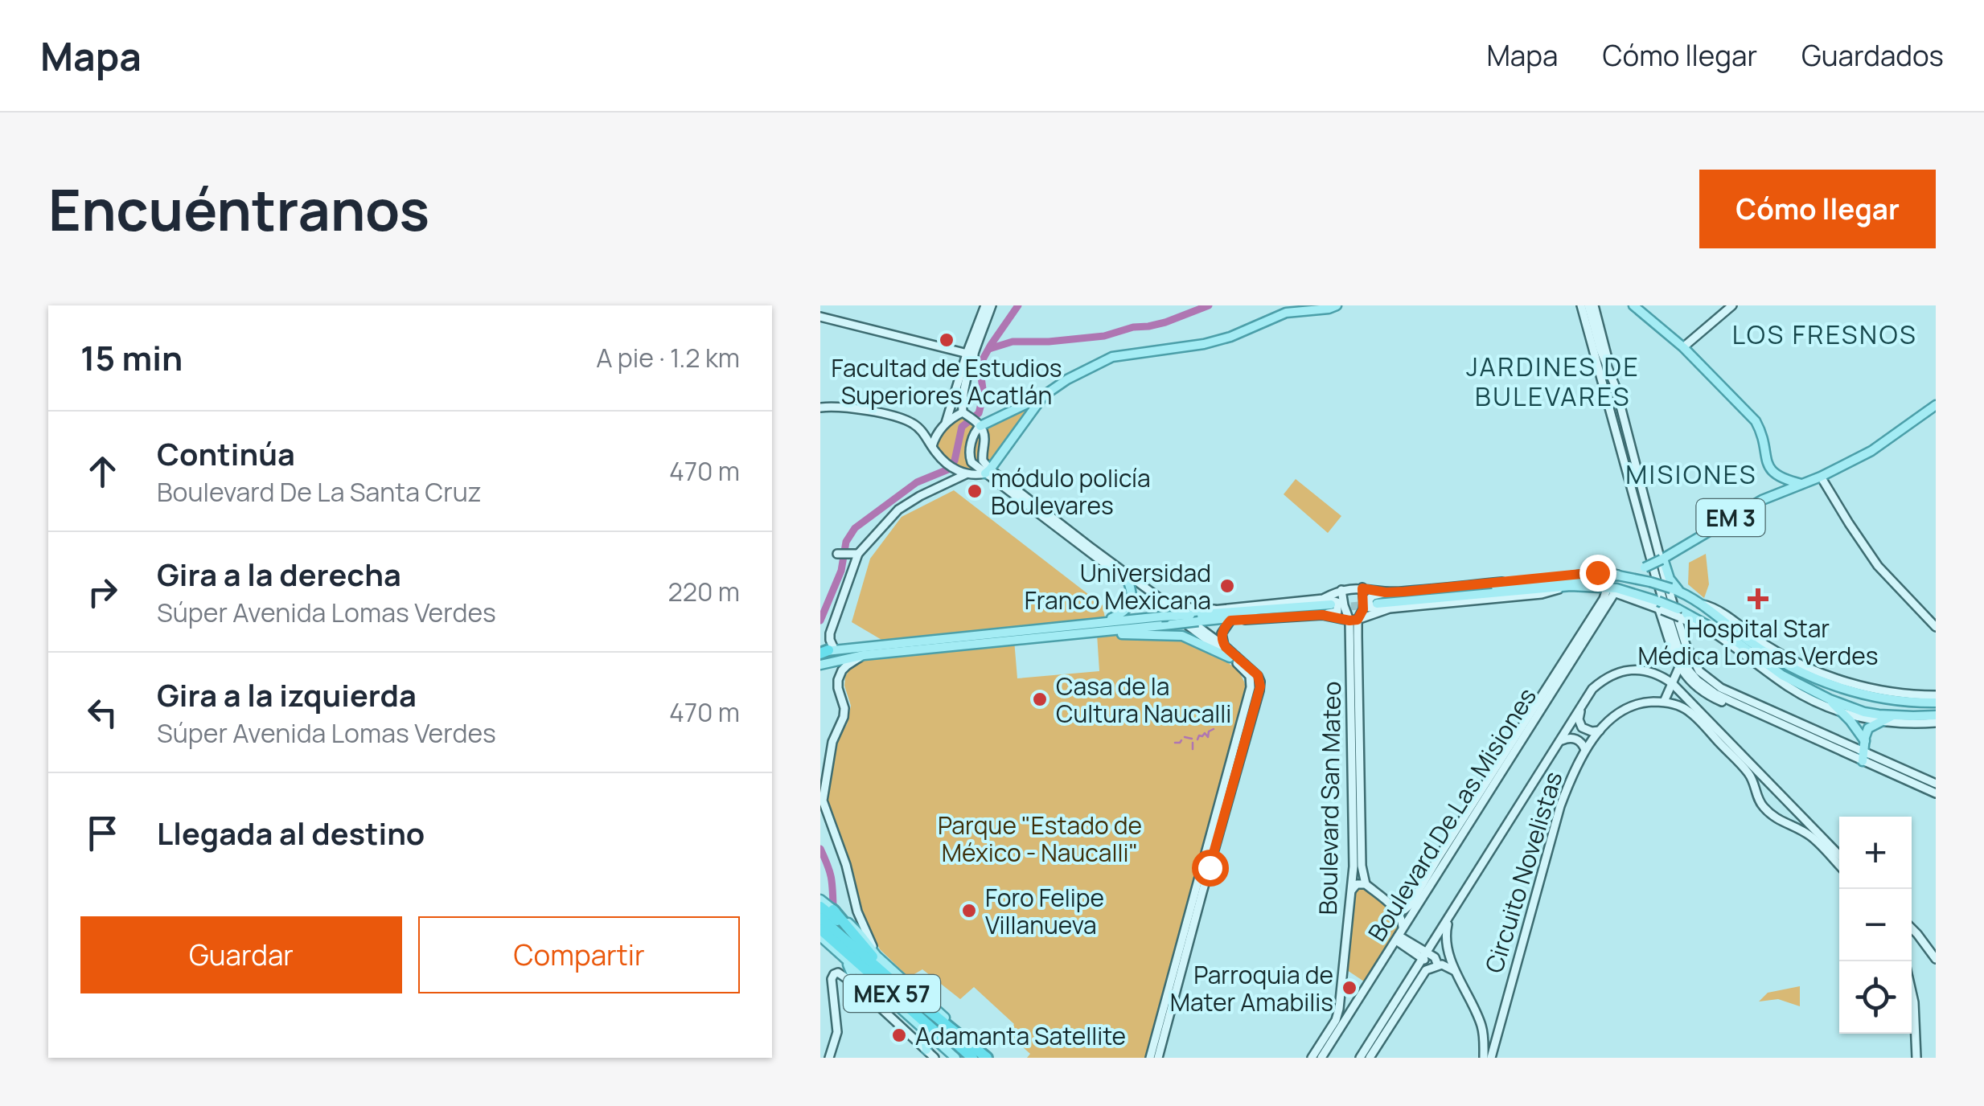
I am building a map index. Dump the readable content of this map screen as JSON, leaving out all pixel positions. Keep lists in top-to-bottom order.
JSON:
{
  "streets": {
    "highway": ["MEX 57"],
    "main road": [
      "EM 3",
      "Boulevard San Mateo",
      "Boulevard De Las Misiones",
      "Circuito Novelistas"
    ]
  },
  "districts": ["LOS FRESNOS", "JARDINES DE BULEVARES", "MISIONES"],
  "parks": ["Parque \"Estado de México - Naucalli\""],
  "places": {
    "other": [
      "Facultad de Estudios Superiores Acatlán",
      "módulo policía Boulevares",
      "Universidad Franco Mexicana",
      "Casa de la Cultura Naucalli",
      "Foro Felipe Villanueva",
      "Parroquia de Mater Amabilis",
      "Adamanta Satellite"
    ],
    "health": ["Hospital Star Médica Lomas Verdes"]
  },
  "page": {
    "header": "Mapa",
    "nav": ["Mapa", "Cómo llegar", "Guardados"],
    "buttons": [
      "Cómo llegar",
      ["Guardar", "Compartir"]
    ],
    "title": "Encuéntranos",
    "heading": ["15 min", "A pie · 1.2 km"],
    "list": [
      ["Continúa", "Boulevard De La Santa Cruz", "470 m"],
      ["Gira a la derecha", "Súper Avenida Lomas Verdes", "220 m"],
      ["Gira a la izquierda", "Súper Avenida Lomas Verdes", "470 m"],
      "Llegada al destino"
    ],
    "map_buttons": ["+", "−"]
  }
}
